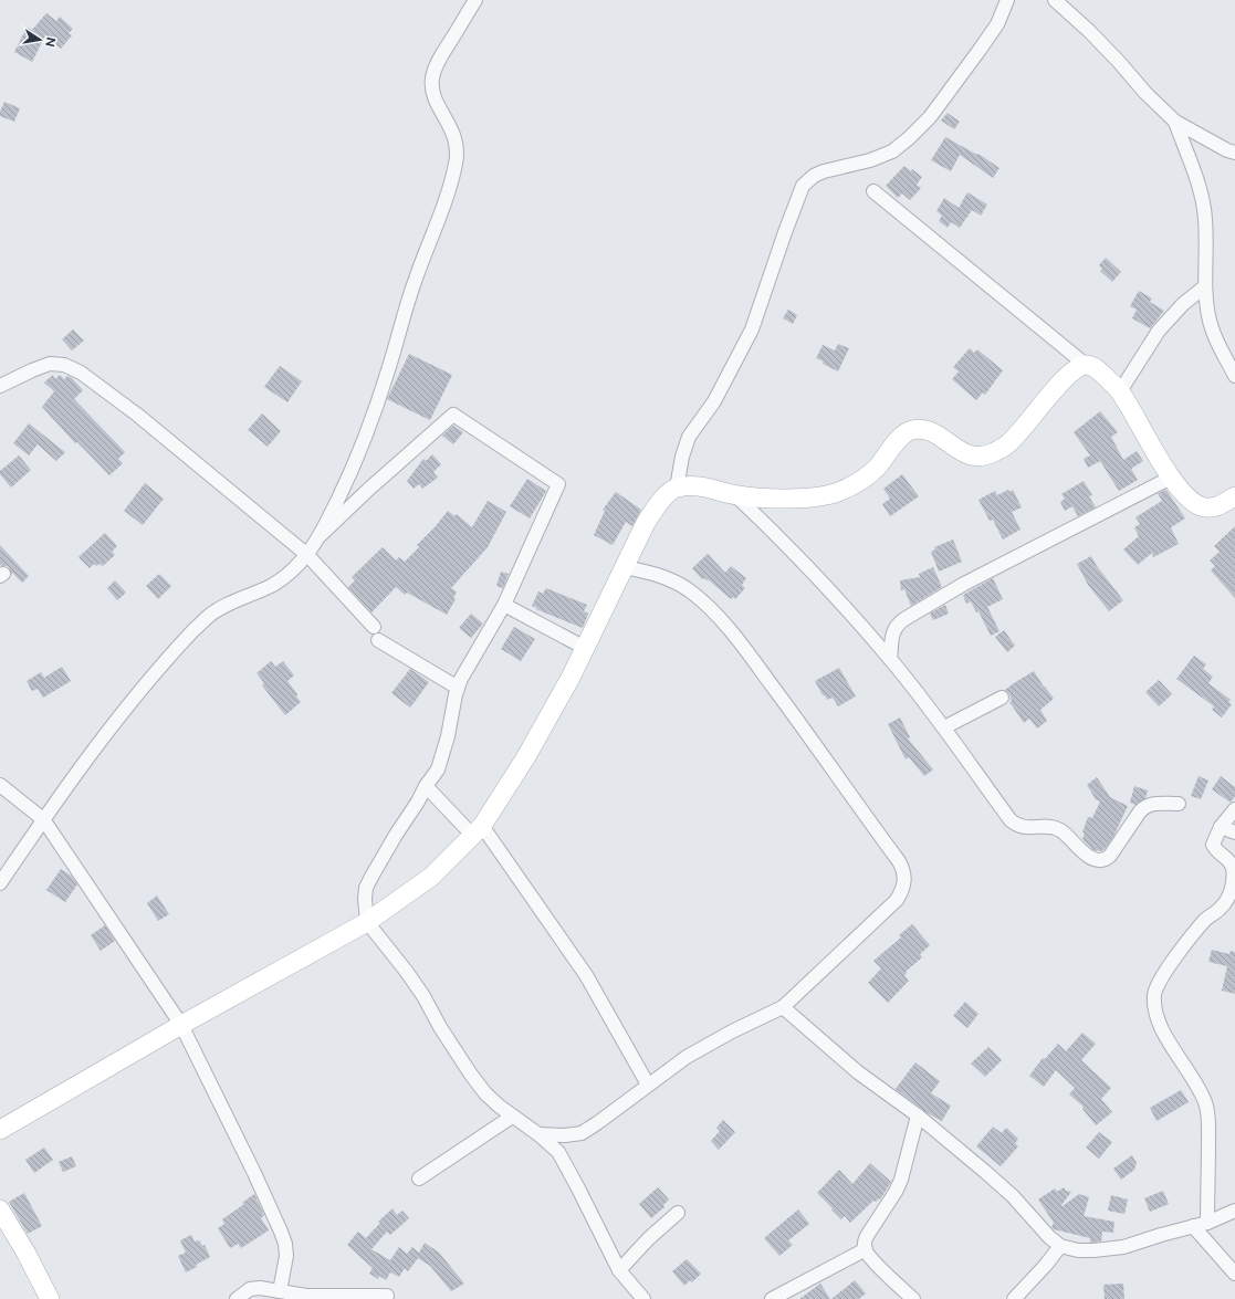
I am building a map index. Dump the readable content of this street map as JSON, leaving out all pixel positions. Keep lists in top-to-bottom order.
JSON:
{
  "north": "right"
}
